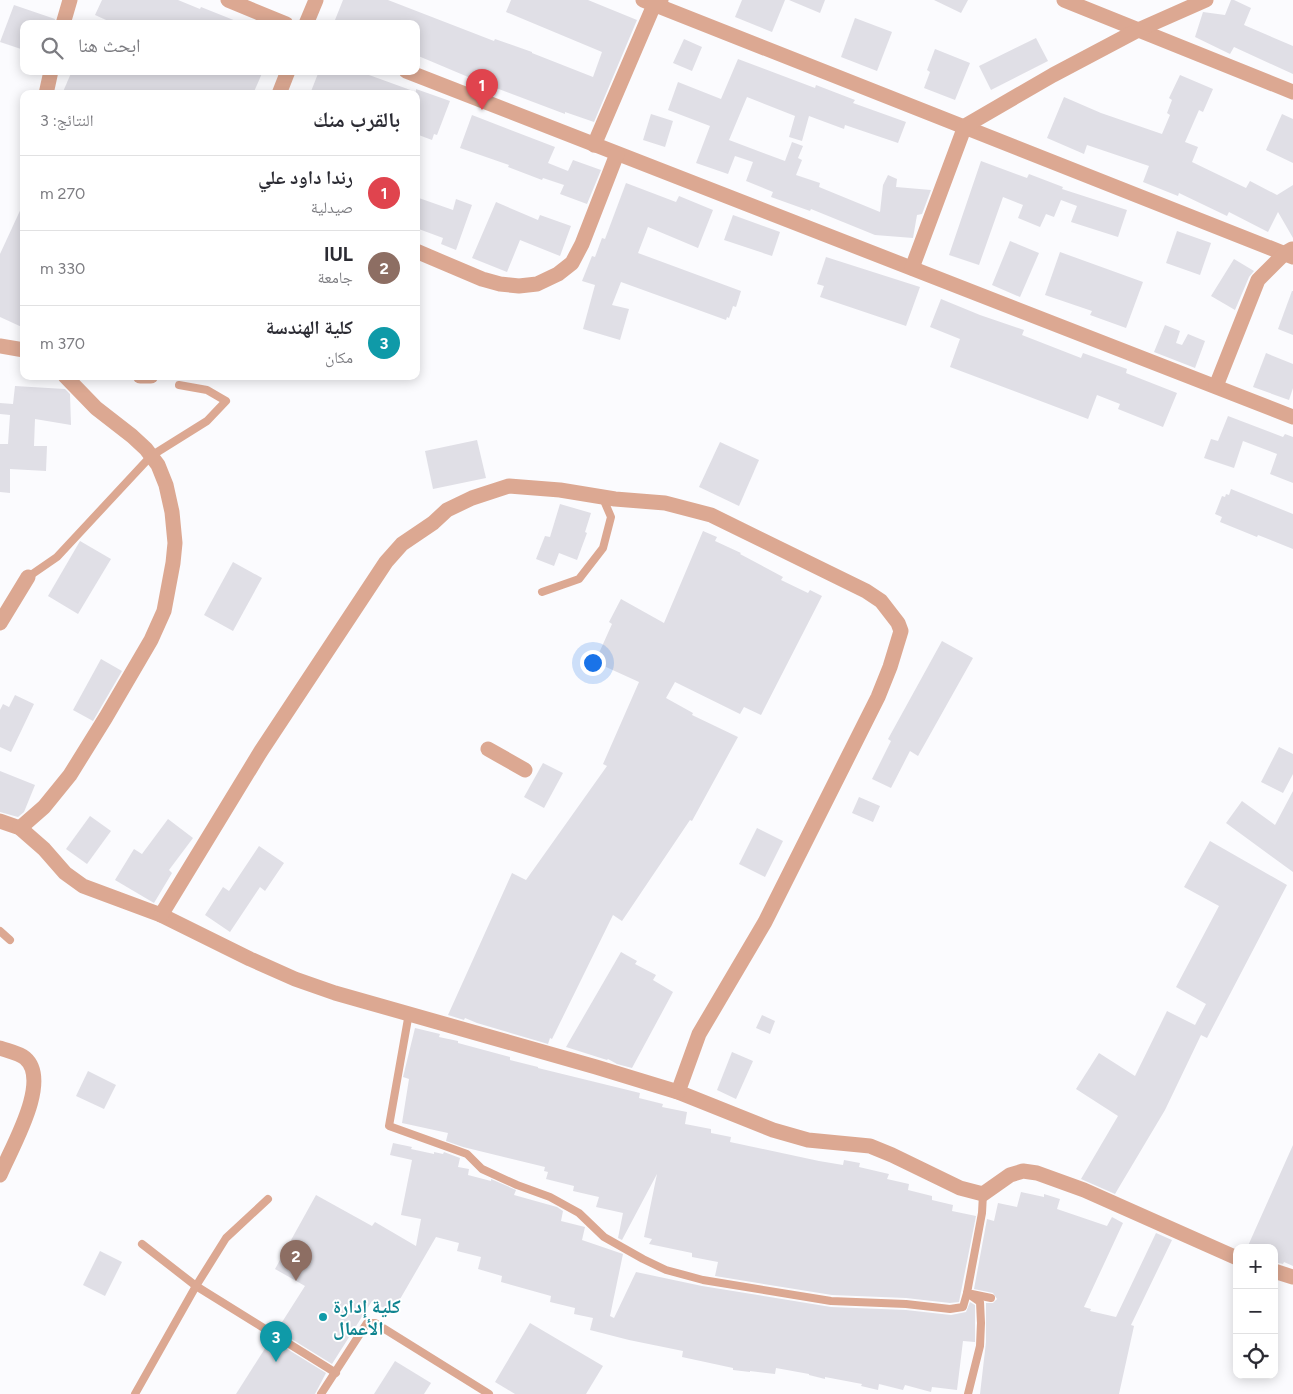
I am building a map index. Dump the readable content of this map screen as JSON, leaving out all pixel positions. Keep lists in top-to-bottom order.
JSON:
{
  "places": ["كلية إدارة الأعمال"],
  "page": {
    "search": "ابحث هنا",
    "pins": ["1", "2", "3"],
    "heading": ["بالقرب منك", "النتائج: 3"],
    "list": [
      {
        "mark": "1",
        "name": "رندا داود علي",
        "note": "صيدلية",
        "value": "270 m"
      },
      {
        "mark": "2",
        "name": "IUL",
        "note": "جامعة",
        "value": "330 m"
      },
      {
        "mark": "3",
        "name": "كلية الهندسة",
        "note": "مكان",
        "value": "370 m"
      }
    ],
    "map_buttons": ["+", "−"]
  }
}
